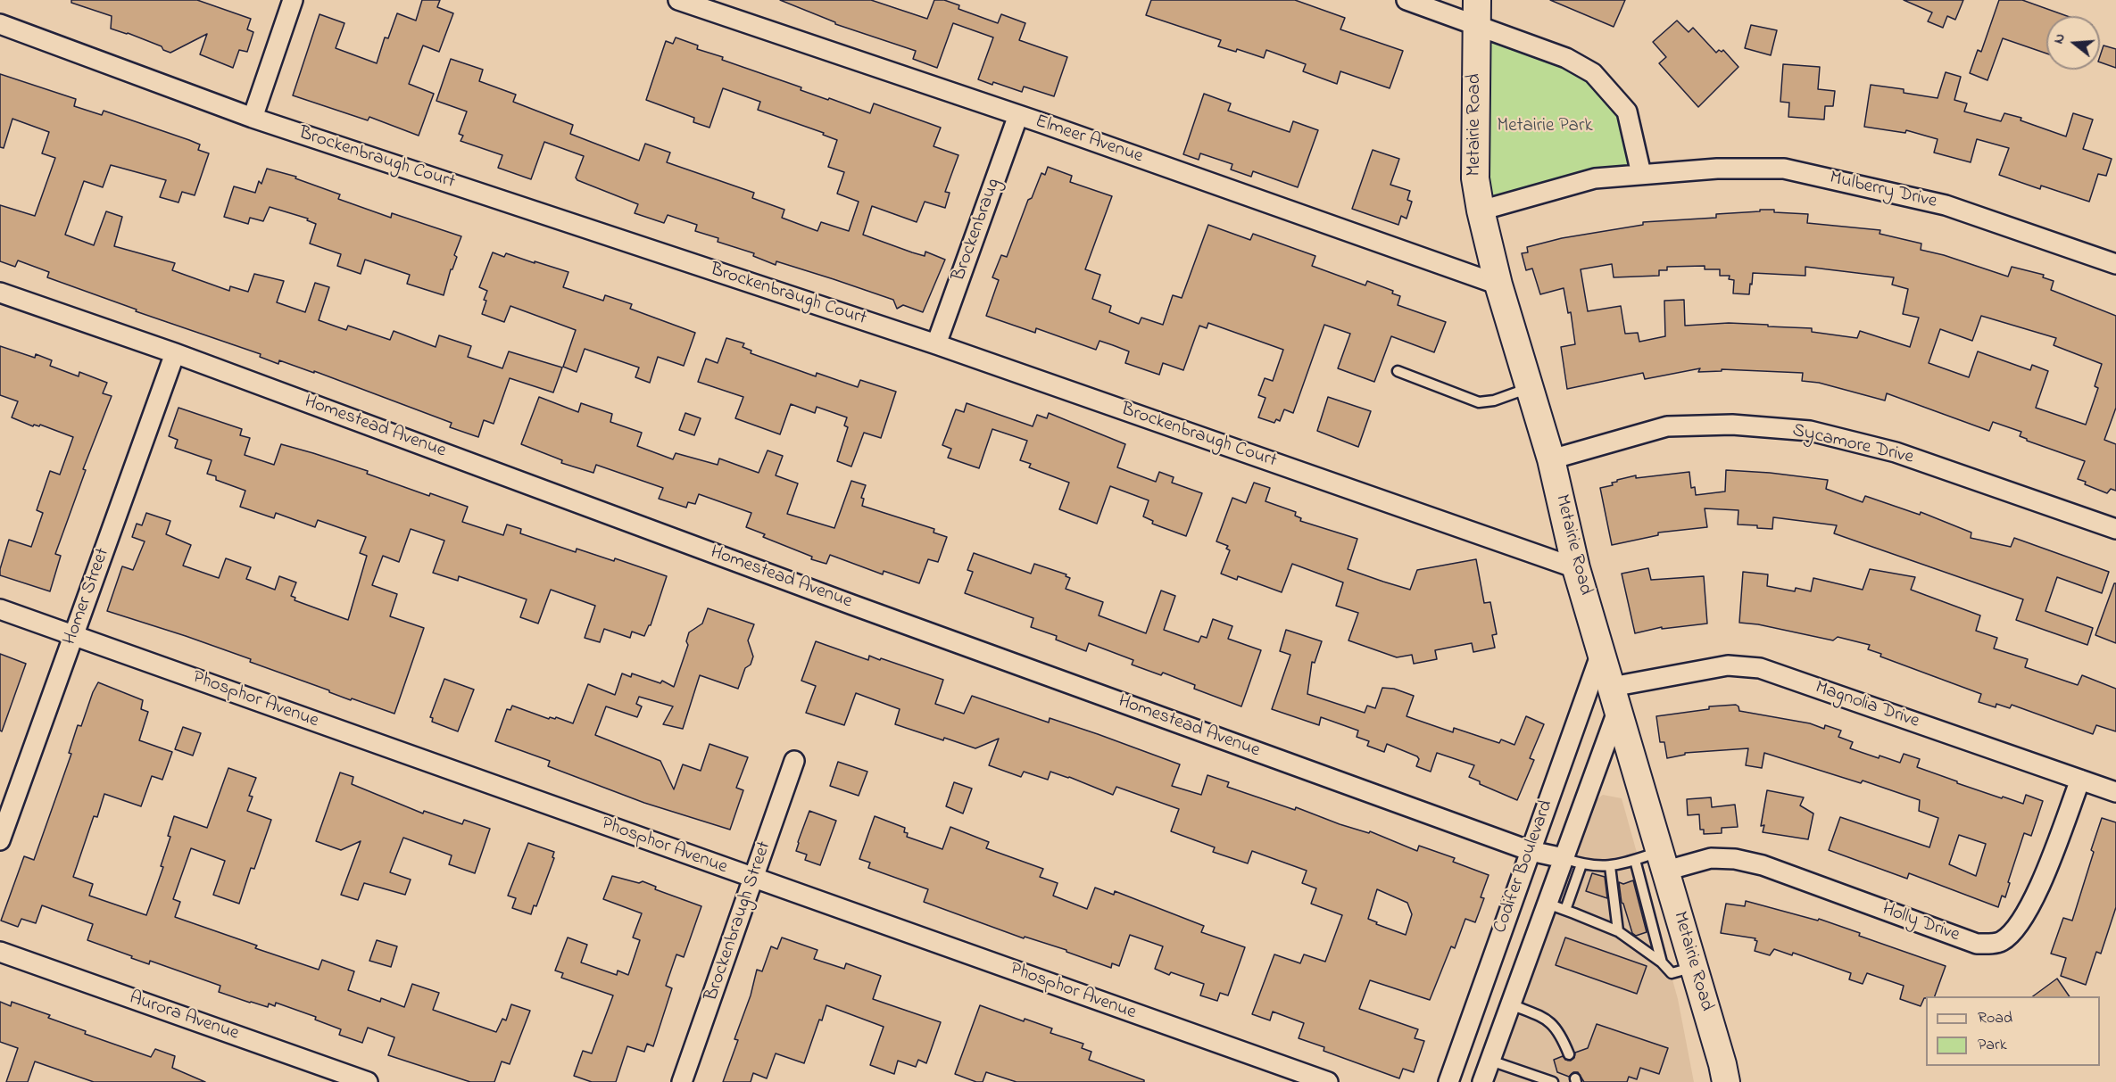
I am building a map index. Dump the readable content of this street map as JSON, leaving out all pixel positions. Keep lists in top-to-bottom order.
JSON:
{
  "streets": {
    "main road": ["Metairie Road"],
    "street": [
      "Elmeer Avenue",
      "Brockenbraugh Court",
      "Mulberry Drive",
      "Brockenbraug",
      "Homestead Avenue",
      "Sycamore Drive",
      "Homer Street",
      "Phosphor Avenue",
      "Magnolia Drive",
      "Codifer Boulevard",
      "Brockenbraugh Street",
      "Holly Drive",
      "Aurora Avenue"
    ]
  },
  "crossings": [
    ["Metairie Road", "Elmeer Avenue"],
    ["Metairie Road", "Brockenbraugh Court"],
    ["Metairie Road", "Mulberry Drive"],
    ["Metairie Road", "Sycamore Drive"],
    ["Metairie Road", "Magnolia Drive"],
    ["Metairie Road", "Codifer Boulevard"],
    ["Metairie Road", "Holly Drive"],
    ["Elmeer Avenue", "Brockenbraug"],
    ["Brockenbraugh Court", "Brockenbraug"],
    ["Homestead Avenue", "Homer Street"],
    ["Homestead Avenue", "Codifer Boulevard"],
    ["Homer Street", "Phosphor Avenue"],
    ["Phosphor Avenue", "Brockenbraugh Street"],
    ["Magnolia Drive", "Codifer Boulevard"],
    ["Magnolia Drive", "Holly Drive"]
  ],
  "parks": ["Metairie Park"],
  "legend": ["Road", "Park"],
  "north": "left"
}
